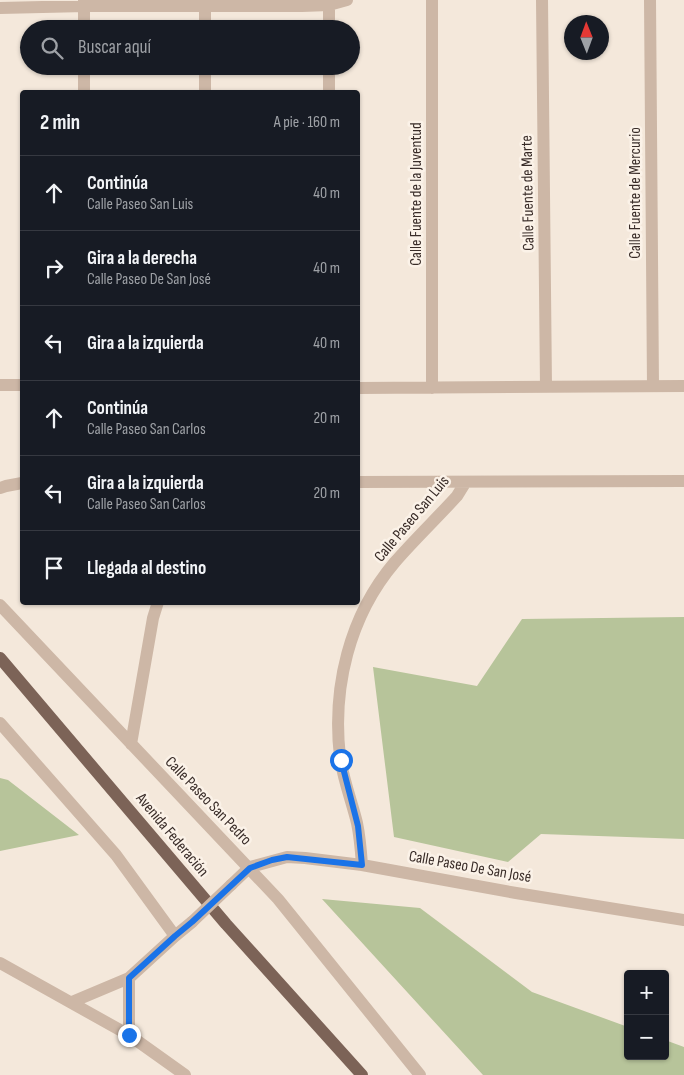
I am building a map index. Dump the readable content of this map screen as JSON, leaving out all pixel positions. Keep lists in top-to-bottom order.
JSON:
{
  "streets": {
    "main road": ["Avenida Federación"],
    "street": [
      "Calle Fuente de Marte",
      "Calle Fuente de Mercurio",
      "Calle Fuente de la Juventud",
      "Calle Paseo San Luis",
      "Calle Paseo San Pedro",
      "Calle Paseo De San José"
    ]
  },
  "crossings": [
    ["Calle Paseo San Luis", "Calle Paseo De San José"],
    ["Calle Paseo San Pedro", "Calle Paseo De San José"]
  ],
  "north": "top",
  "page": {
    "search": "Buscar aquí",
    "heading": ["2 min", "A pie · 160 m"],
    "list": [
      ["Continúa", "Calle Paseo San Luis", "40 m"],
      ["Gira a la derecha", "Calle Paseo De San José", "40 m"],
      ["Gira a la izquierda", "40 m"],
      ["Continúa", "Calle Paseo San Carlos", "20 m"],
      ["Gira a la izquierda", "Calle Paseo San Carlos", "20 m"],
      "Llegada al destino"
    ],
    "map_buttons": ["+", "−"]
  }
}
